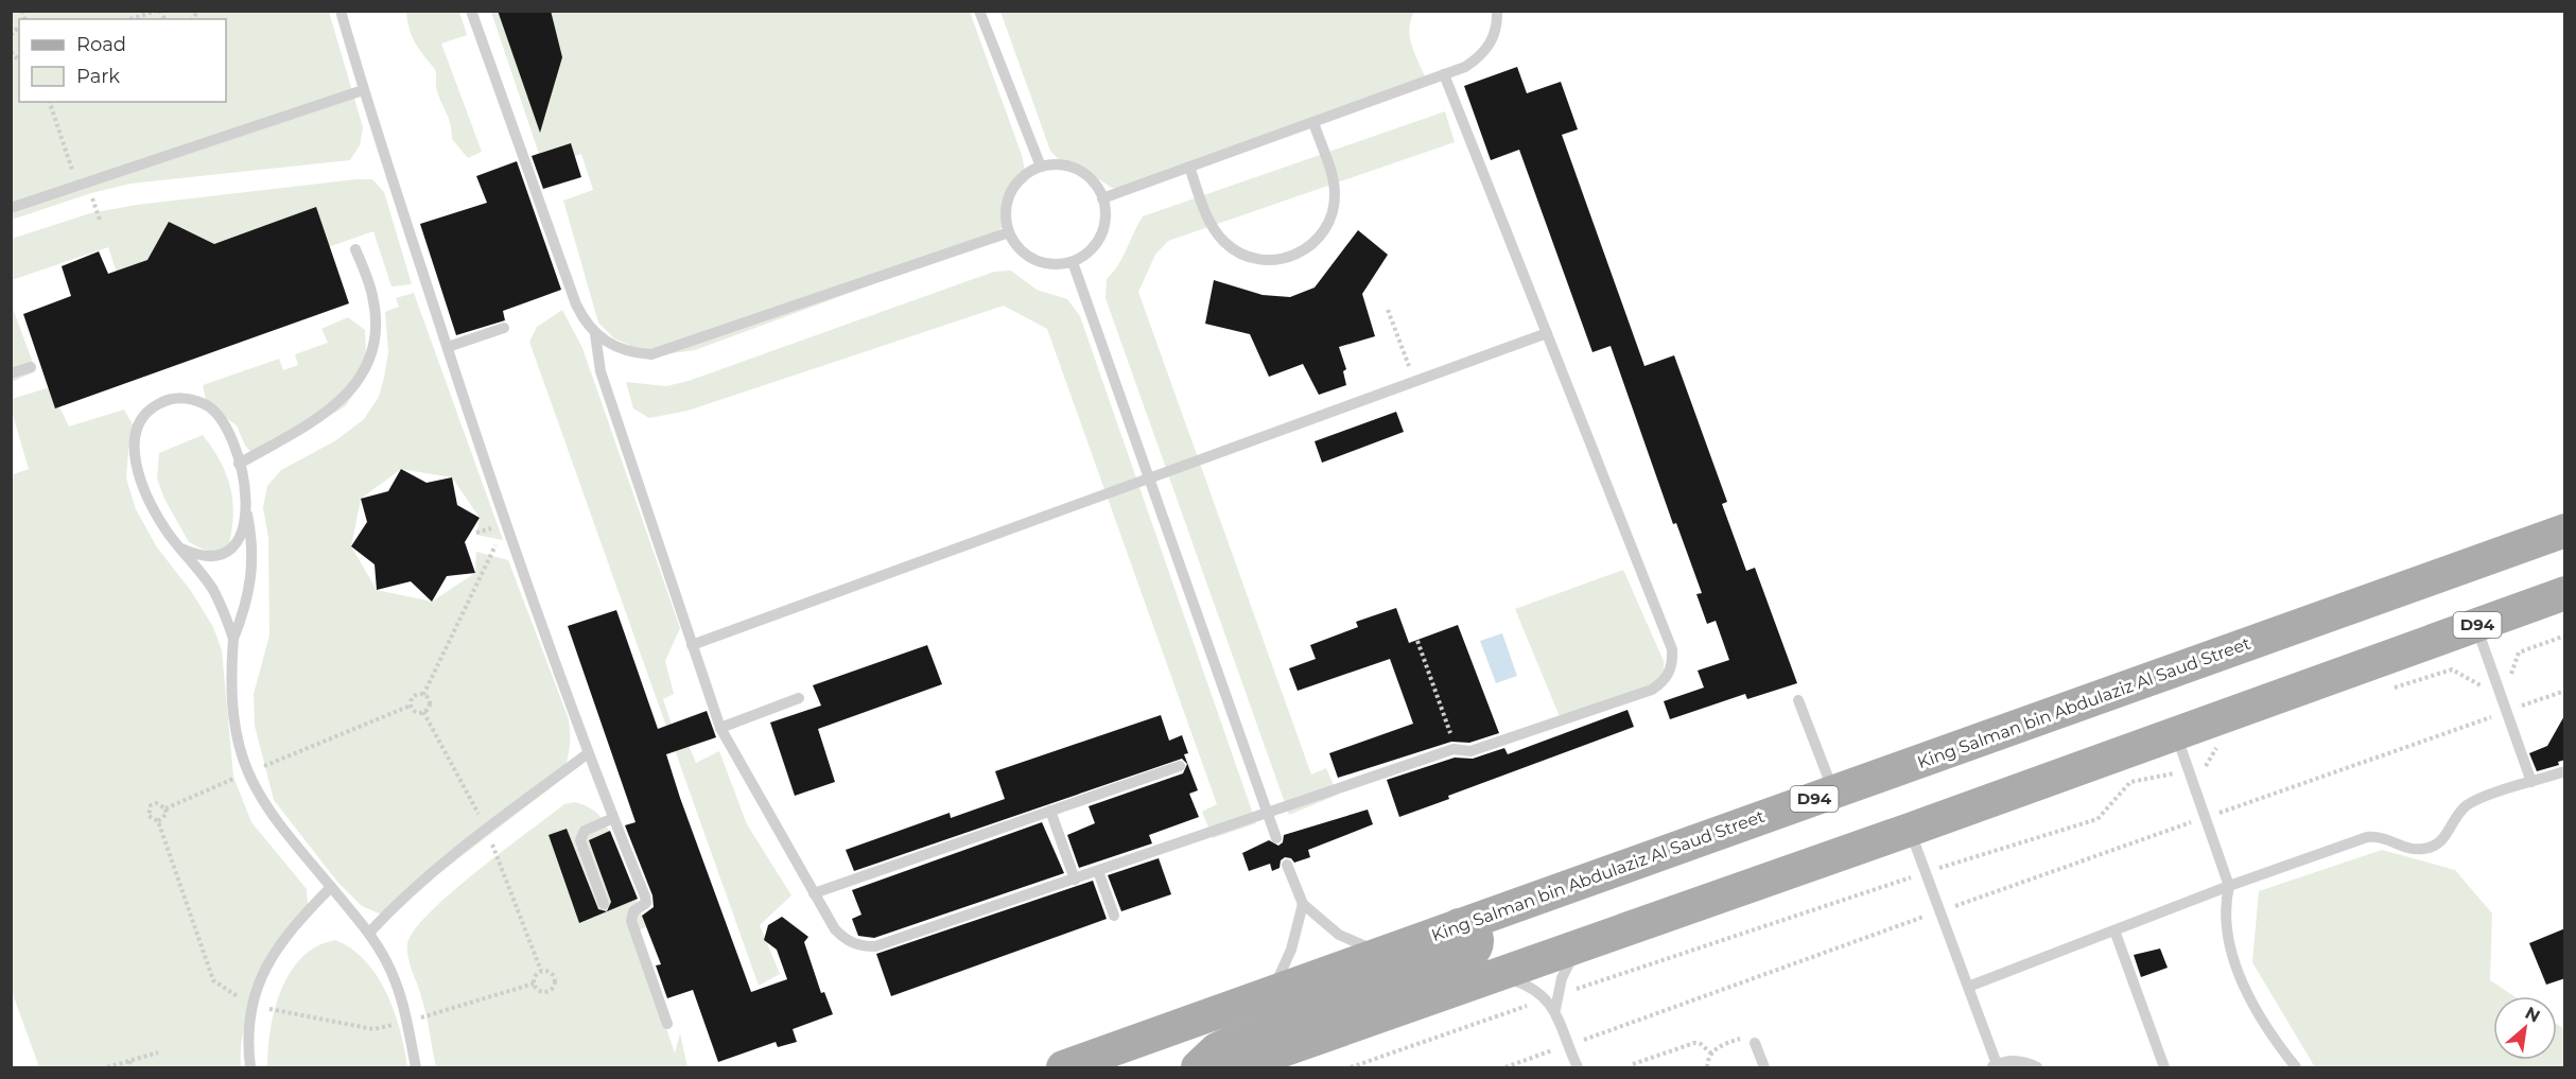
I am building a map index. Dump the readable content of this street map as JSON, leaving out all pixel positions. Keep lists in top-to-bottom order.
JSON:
{
  "streets": {
    "main road": ["D94", "King Salman bin Abdulaziz Al Saud Street"]
  },
  "legend": ["Road", "Park"],
  "north": "top right"
}
